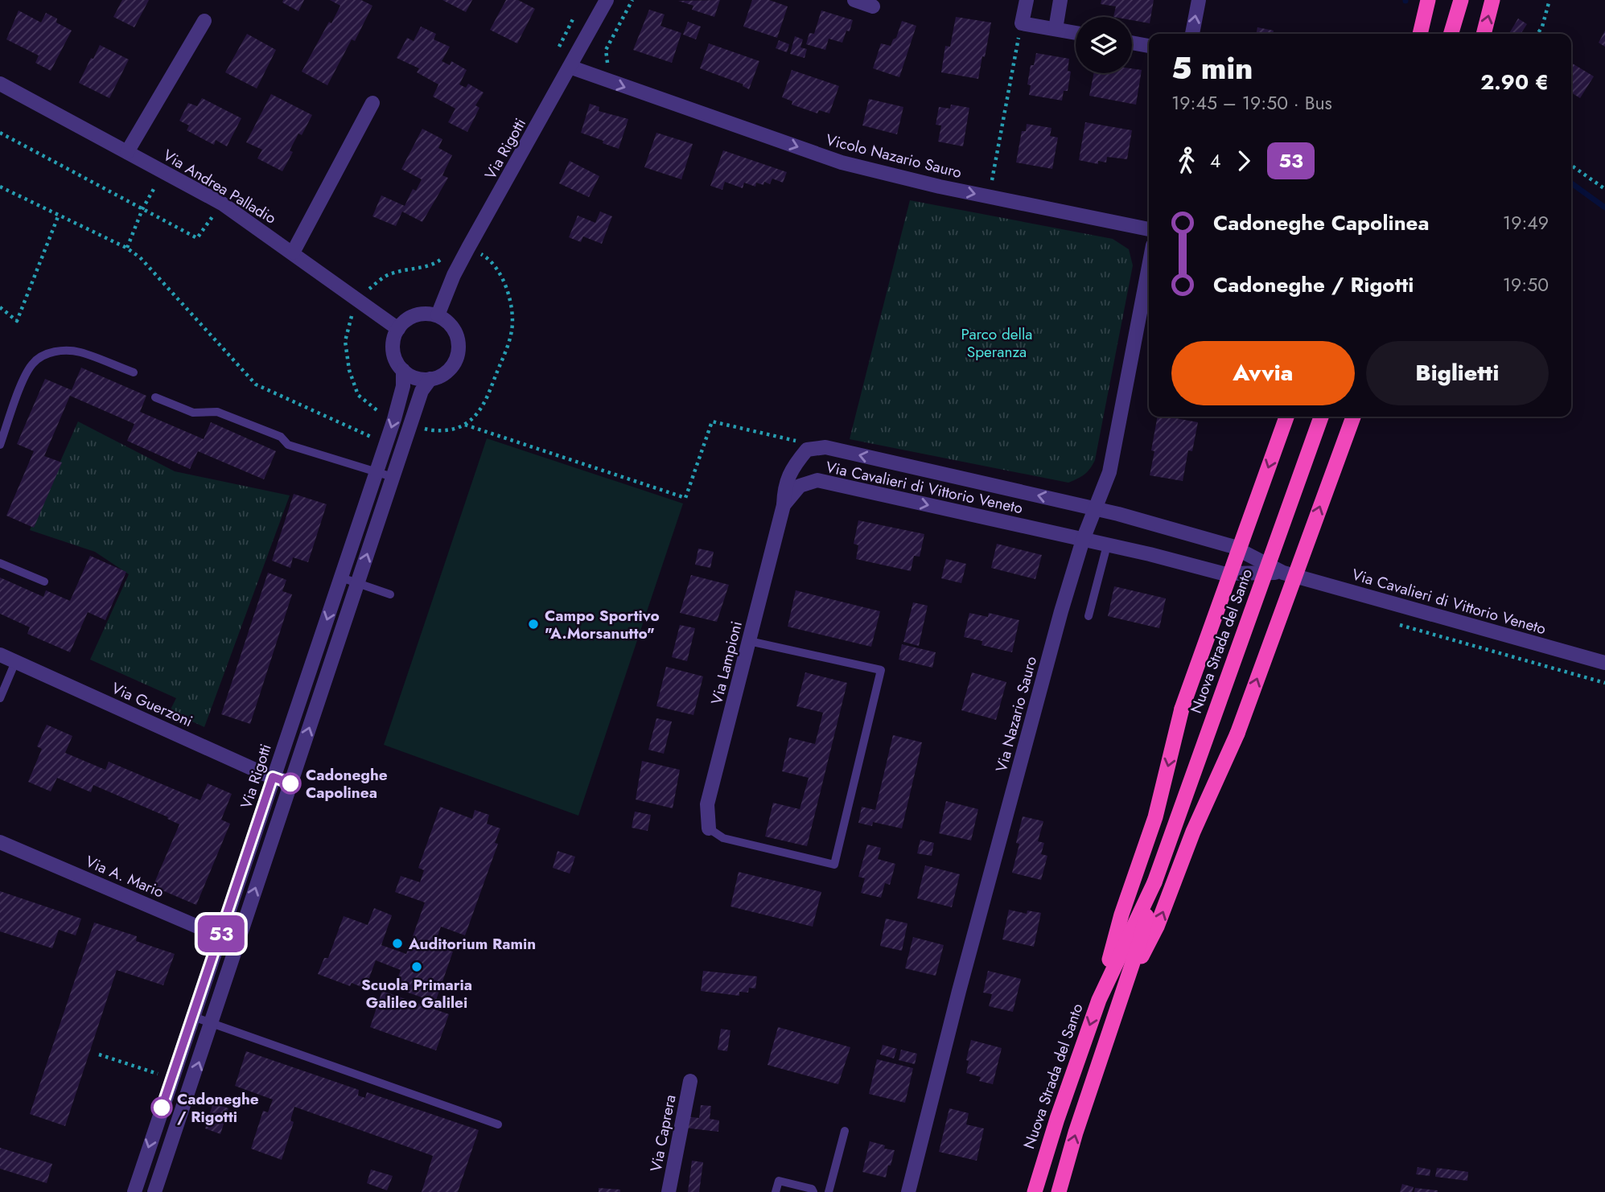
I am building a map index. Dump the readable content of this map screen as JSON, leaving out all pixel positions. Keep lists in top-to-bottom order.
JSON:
{
  "streets": {
    "highway": ["Nuova Strada del Santo"],
    "street": [
      "Via Rigotti",
      "Vicolo Nazario Sauro",
      "Via Andrea Palladio",
      "Via Cavalieri di Vittorio Veneto",
      "Via Lampioni",
      "Via Guerzoni",
      "Via Nazario Sauro",
      "Via A. Mario",
      "Via Caprera"
    ]
  },
  "crossings": [
    ["Via Rigotti", "Vicolo Nazario Sauro"],
    ["Via Rigotti", "Via Andrea Palladio"],
    ["Via Rigotti", "Via Guerzoni"],
    ["Via Rigotti", "Via A. Mario"],
    ["Via Cavalieri di Vittorio Veneto", "Via Lampioni"],
    ["Via Cavalieri di Vittorio Veneto", "Via Nazario Sauro"]
  ],
  "one_way": ["Vicolo Nazario Sauro"],
  "parks": ["Parco della Speranza"],
  "places": [
    "Campo Sportivo \"A.Morsanutto\"",
    "Cadoneghe Capolinea",
    "Auditorium Ramin",
    "Scuola Primaria Galileo Galilei",
    "Cadoneghe / Rigotti"
  ],
  "lines": ["bus line 53"],
  "page": {
    "on_map": "53",
    "heading": ["5 min", "19:45 – 19:50 · Bus", "2.90 €"],
    "legs": ["4", "53"],
    "list": [
      {
        "name": "Cadoneghe Capolinea",
        "value": "19:49"
      },
      {
        "name": "Cadoneghe / Rigotti",
        "value": "19:50"
      }
    ],
    "buttons": ["Avvia", "Biglietti"]
  }
}
